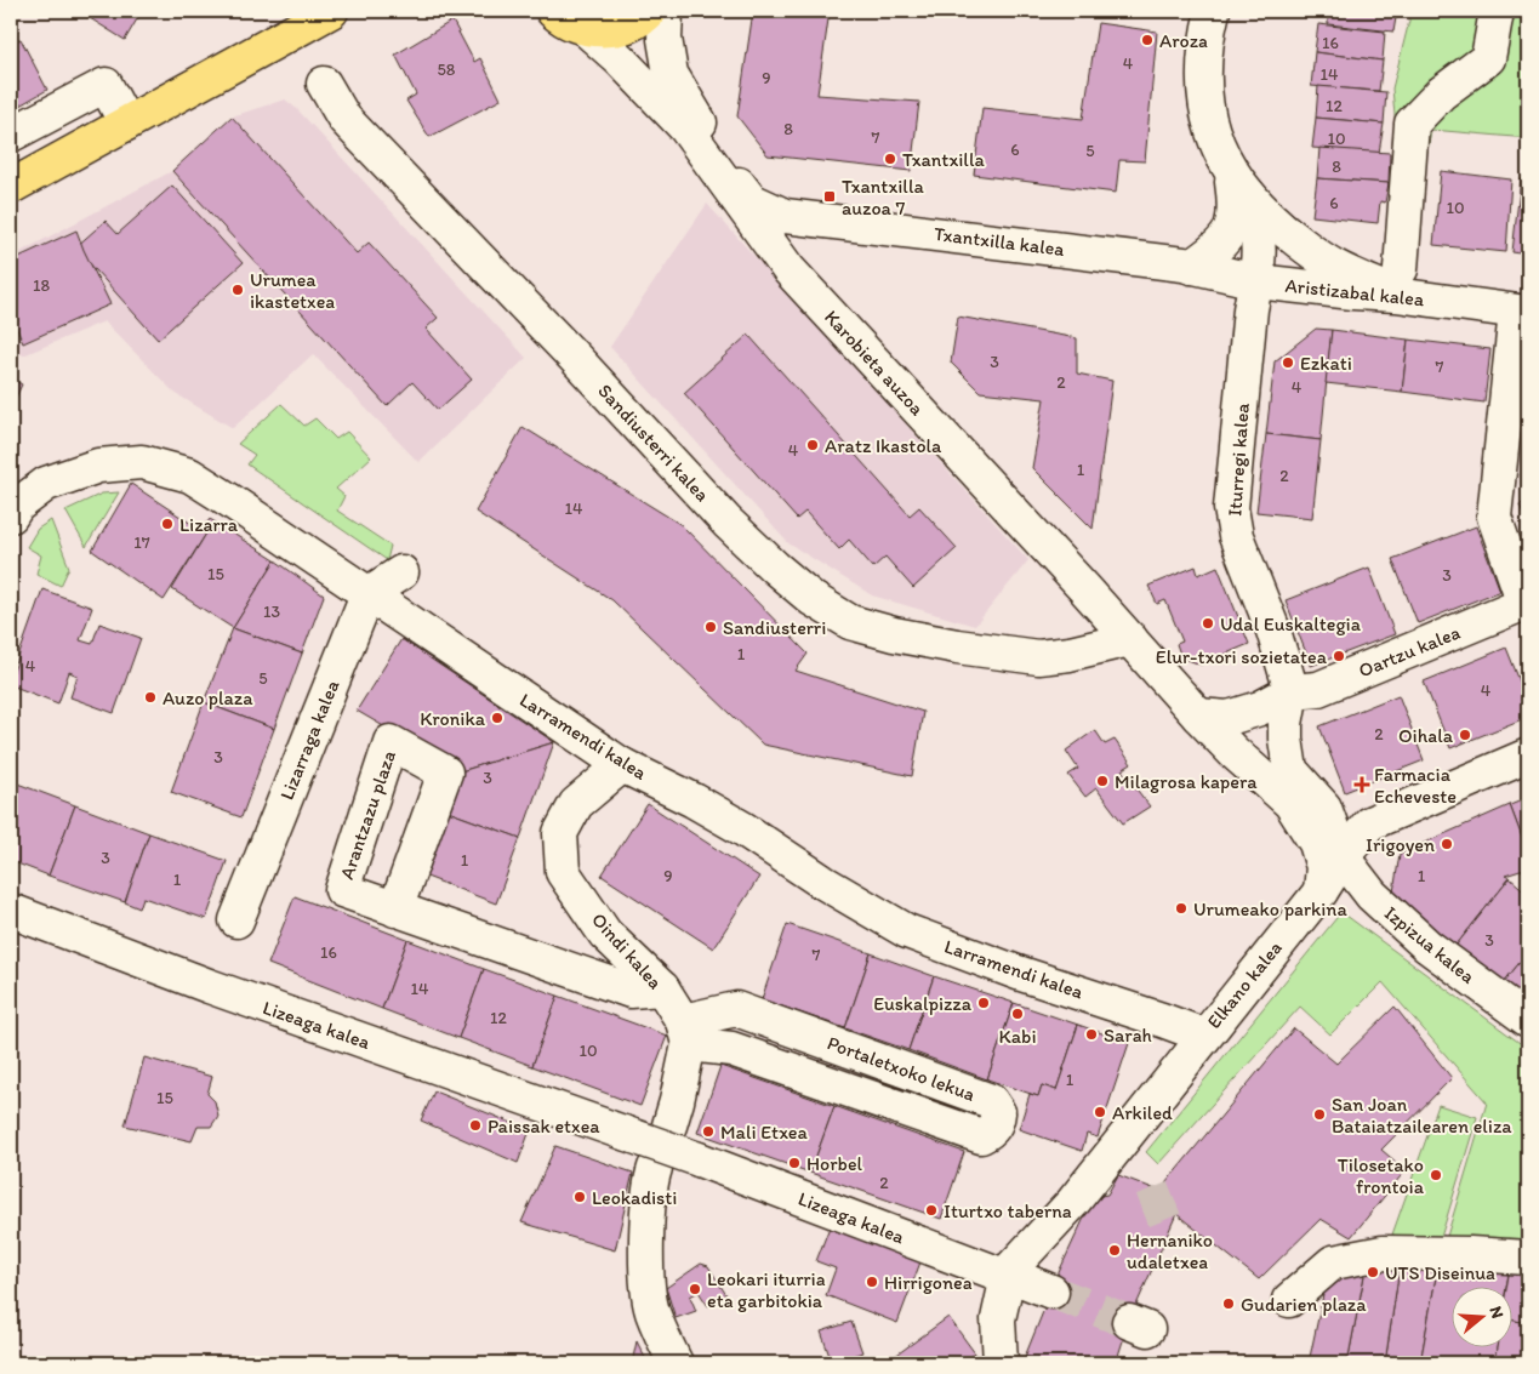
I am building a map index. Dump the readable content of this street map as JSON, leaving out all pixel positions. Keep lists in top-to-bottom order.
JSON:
{
  "streets": {
    "street": [
      "Txantxilla kalea",
      "Aristizabal kalea",
      "Karobieta auzoa",
      "Sandiusterri kalea",
      "Iturregi kalea",
      "Oartzu kalea",
      "Larramendi kalea",
      "Lizarraga kalea",
      "Arantzazu plaza",
      "Izpizua kalea",
      "Oindi kalea",
      "Elkano kalea",
      "Lizeaga kalea",
      "Portaletxoko lekua"
    ]
  },
  "crossings": [
    ["Txantxilla kalea", "Aristizabal kalea"],
    ["Txantxilla kalea", "Iturregi kalea"],
    ["Aristizabal kalea", "Iturregi kalea"],
    ["Aristizabal kalea", "Oartzu kalea"],
    ["Karobieta auzoa", "Sandiusterri kalea"],
    ["Iturregi kalea", "Oartzu kalea"],
    ["Larramendi kalea", "Lizarraga kalea"],
    ["Larramendi kalea", "Oindi kalea"],
    ["Larramendi kalea", "Elkano kalea"],
    ["Arantzazu plaza", "Oindi kalea"],
    ["Izpizua kalea", "Elkano kalea"],
    ["Oindi kalea", "Portaletxoko lekua"],
    ["Elkano kalea", "Lizeaga kalea"]
  ],
  "places": {
    "other": [
      "Aroza",
      "Txantxilla",
      "Urumea ikastetxea",
      "Ezkati",
      "Aratz Ikastola",
      "Lizarra",
      "Udal Euskaltegia",
      "Sandiusterri",
      "Elur-txori sozietatea",
      "Auzo plaza",
      "Kronika",
      "Oihala",
      "Milagrosa kapera",
      "Irigoyen",
      "Urumeako parkina",
      "Euskalpizza",
      "Kabi",
      "Sarah",
      "Arkiled",
      "San Joan Bataiatzailearen eliza",
      "Paissak etxea",
      "Mali Etxea",
      "Horbel",
      "Tilosetako frontoia",
      "Leokadisti",
      "Iturtxo taberna",
      "Hernaniko udaletxea",
      "UTS Diseinua",
      "Hirrigonea",
      "Leokari iturria eta garbitokia",
      "Gudarien plaza"
    ],
    "transit": ["Txantxilla auzoa 7"],
    "health": ["Farmacia Echeveste"]
  },
  "house_numbers": [
    "16",
    "4",
    "58",
    "14",
    "9",
    "12",
    "8",
    "7",
    "10",
    "6",
    "5",
    "8",
    "6",
    "10",
    "18",
    "3",
    "7",
    "2",
    "4",
    "4",
    "1",
    "2",
    "14",
    "17",
    "15",
    "3",
    "13",
    "1",
    "4",
    "5",
    "4",
    "2",
    "3",
    "3",
    "3",
    "1",
    "9",
    "1",
    "1",
    "3",
    "16",
    "7",
    "14",
    "12",
    "10",
    "1",
    "15",
    "2"
  ],
  "north": "right"
}
